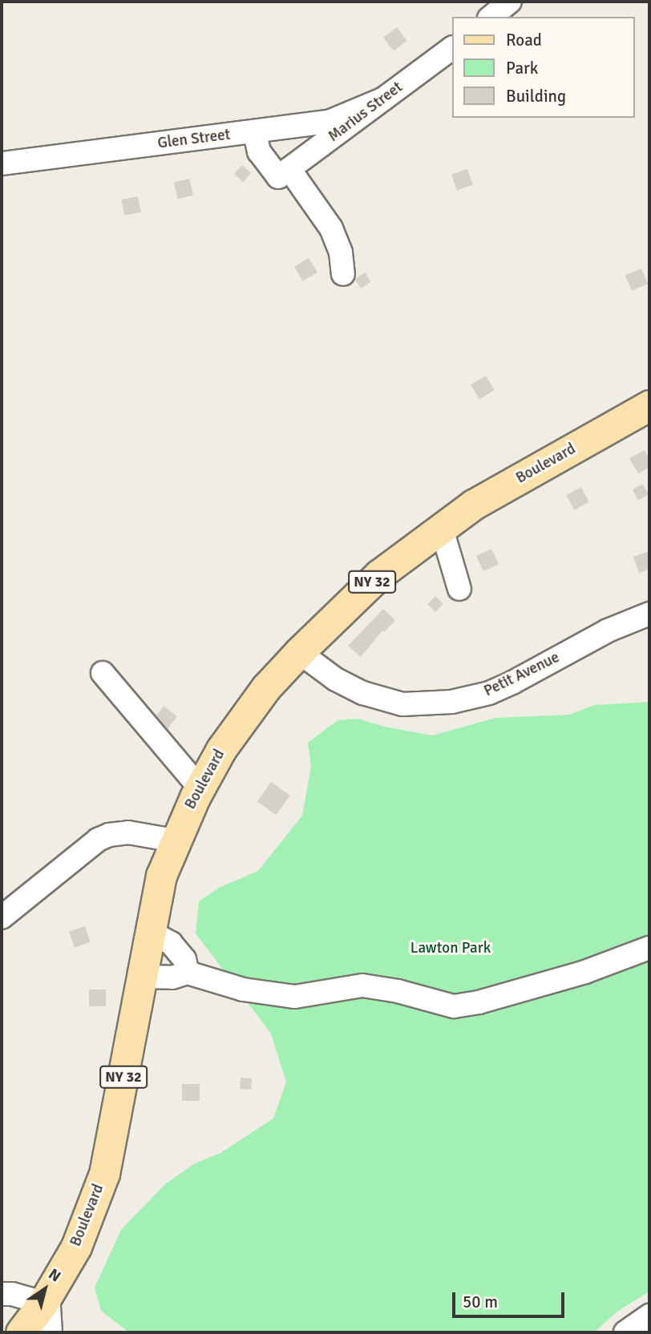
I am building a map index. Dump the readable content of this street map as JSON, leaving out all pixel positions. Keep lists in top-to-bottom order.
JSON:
{
  "streets": {
    "main road": ["Boulevard", "NY 32"],
    "street": ["Marius Street", "Glen Street", "Petit Avenue"]
  },
  "crossings": [
    ["Marius Street", "Glen Street"],
    ["Boulevard", "Petit Avenue"]
  ],
  "parks": ["Lawton Park"],
  "legend": ["Road", "Park", "Building"],
  "scale_bar": "50 m",
  "north": "top right"
}
